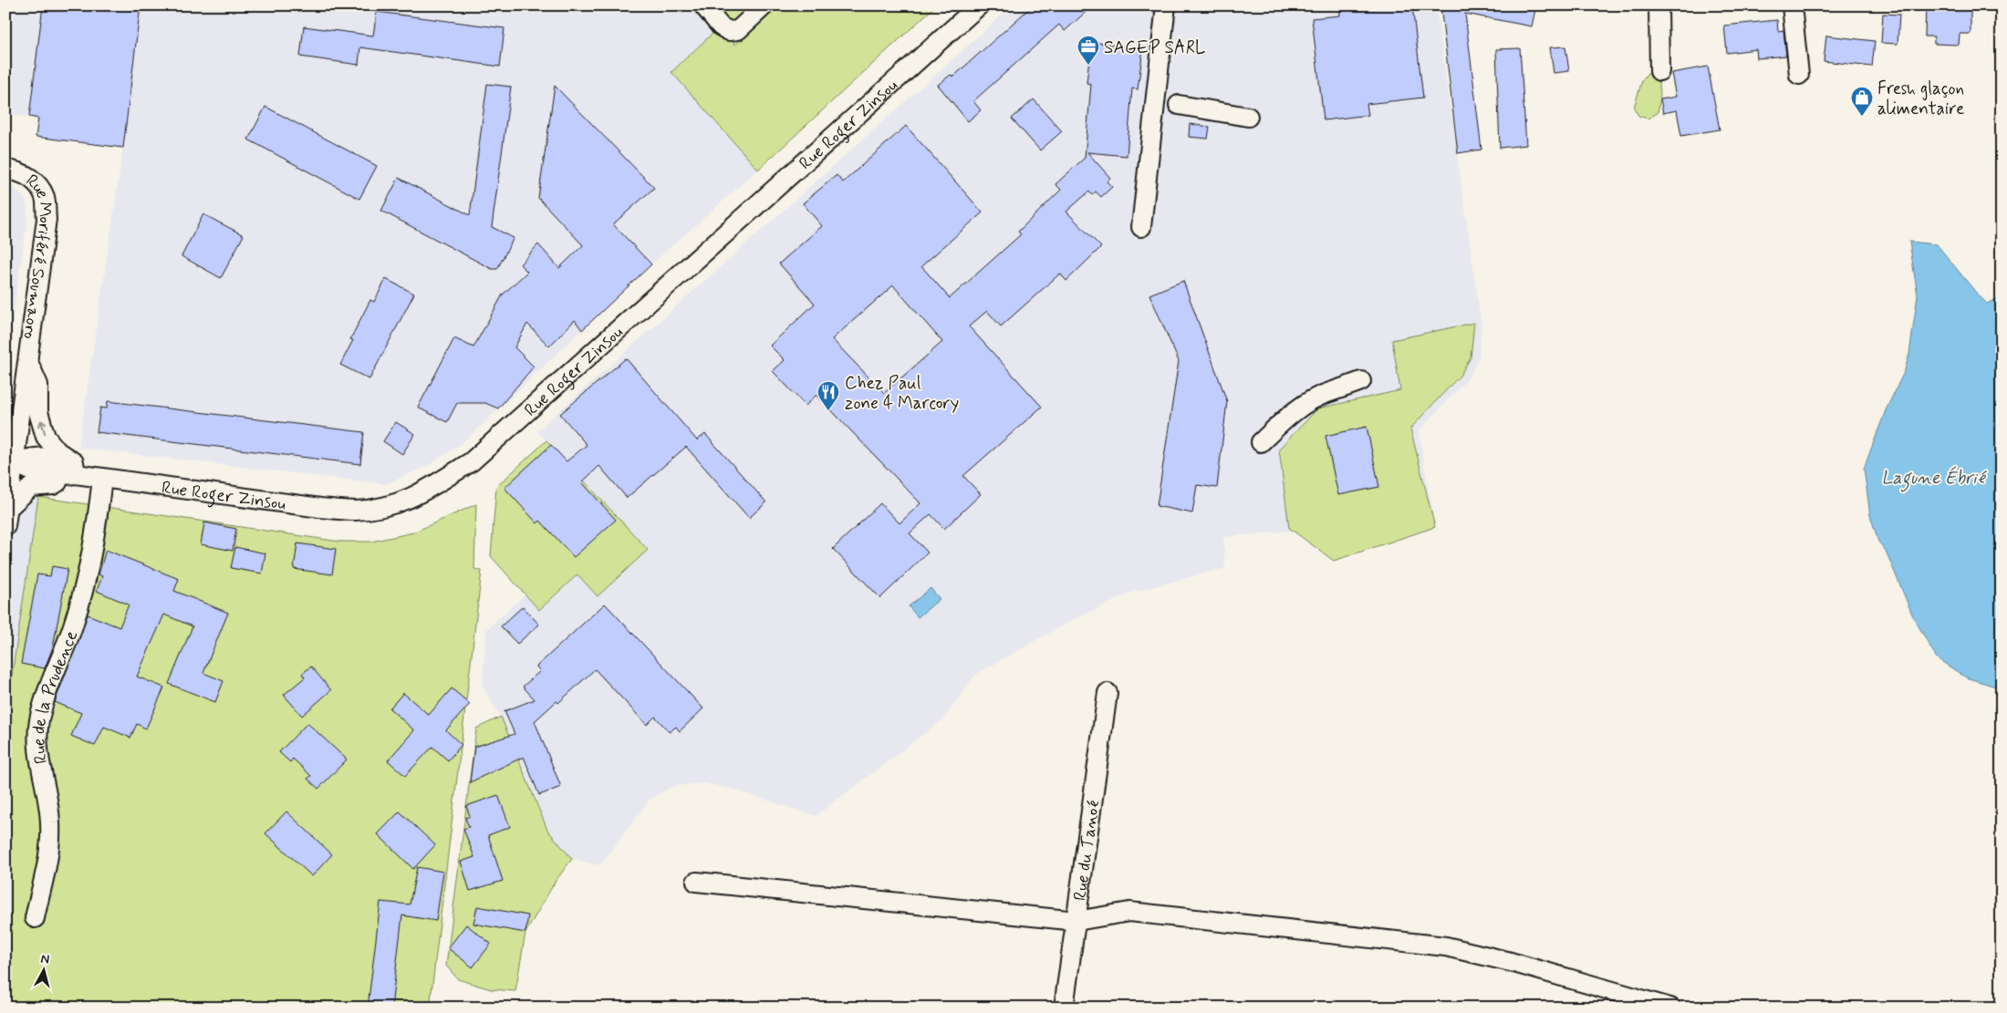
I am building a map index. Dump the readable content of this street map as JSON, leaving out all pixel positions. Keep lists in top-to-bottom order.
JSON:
{
  "streets": {
    "street": [
      "Rue Roger Zinsou",
      "Rue Moriféré Soumaoro",
      "Rue de la Prudence",
      "Rue du Tanoé"
    ]
  },
  "crossings": [
    ["Rue Roger Zinsou", "Rue Moriféré Soumaoro"],
    ["Rue Roger Zinsou", "Rue de la Prudence"]
  ],
  "water": ["Lagune Ébrié"],
  "places": {
    "office": ["SAGEP SARL"],
    "shop": ["Fresh glaçon alimentaire"],
    "restaurant": ["Chez Paul zone 4 Marcory"]
  },
  "north": "top"
}
